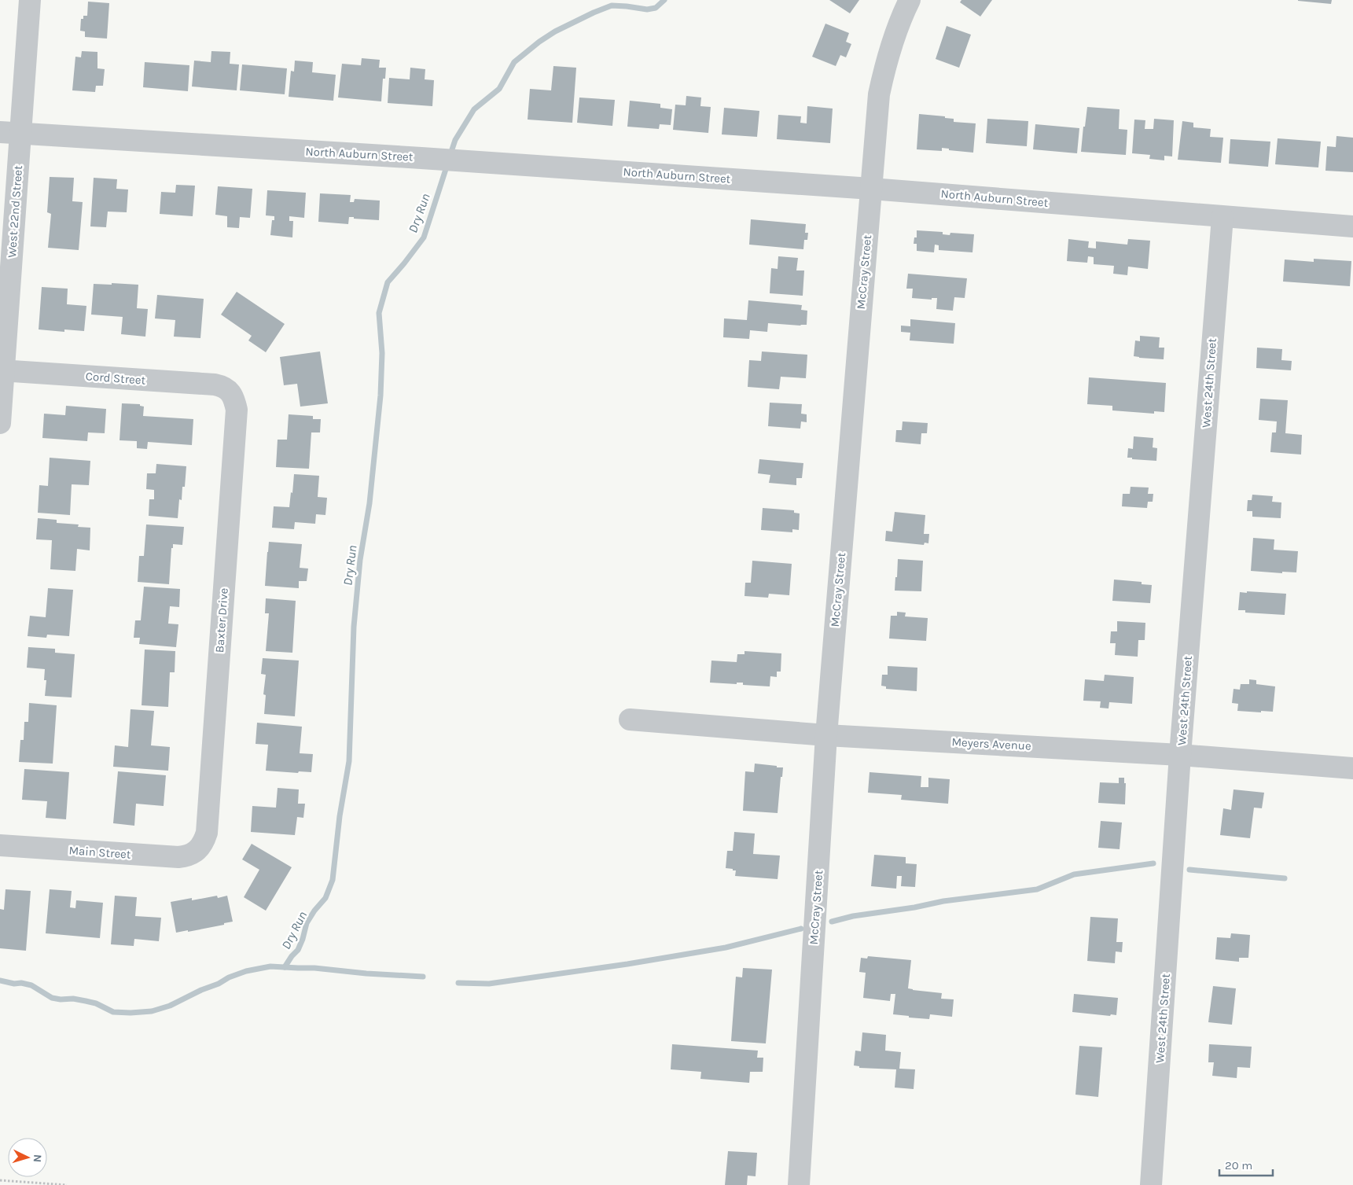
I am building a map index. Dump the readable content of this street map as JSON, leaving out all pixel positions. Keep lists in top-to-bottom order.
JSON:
{
  "streets": {
    "street": [
      "North Auburn Street",
      "West 22nd Street",
      "McCray Street",
      "Cord Street",
      "West 24th Street",
      "Baxter Drive",
      "Meyers Avenue",
      "Main Street"
    ]
  },
  "crossings": [
    ["North Auburn Street", "West 22nd Street"],
    ["North Auburn Street", "McCray Street"],
    ["North Auburn Street", "West 24th Street"],
    ["West 22nd Street", "Cord Street"],
    ["McCray Street", "Meyers Avenue"],
    ["Cord Street", "Baxter Drive"],
    ["West 24th Street", "Meyers Avenue"],
    ["Baxter Drive", "Main Street"]
  ],
  "water": ["Dry Run"],
  "scale_bar": "20 m",
  "north": "right"
}
